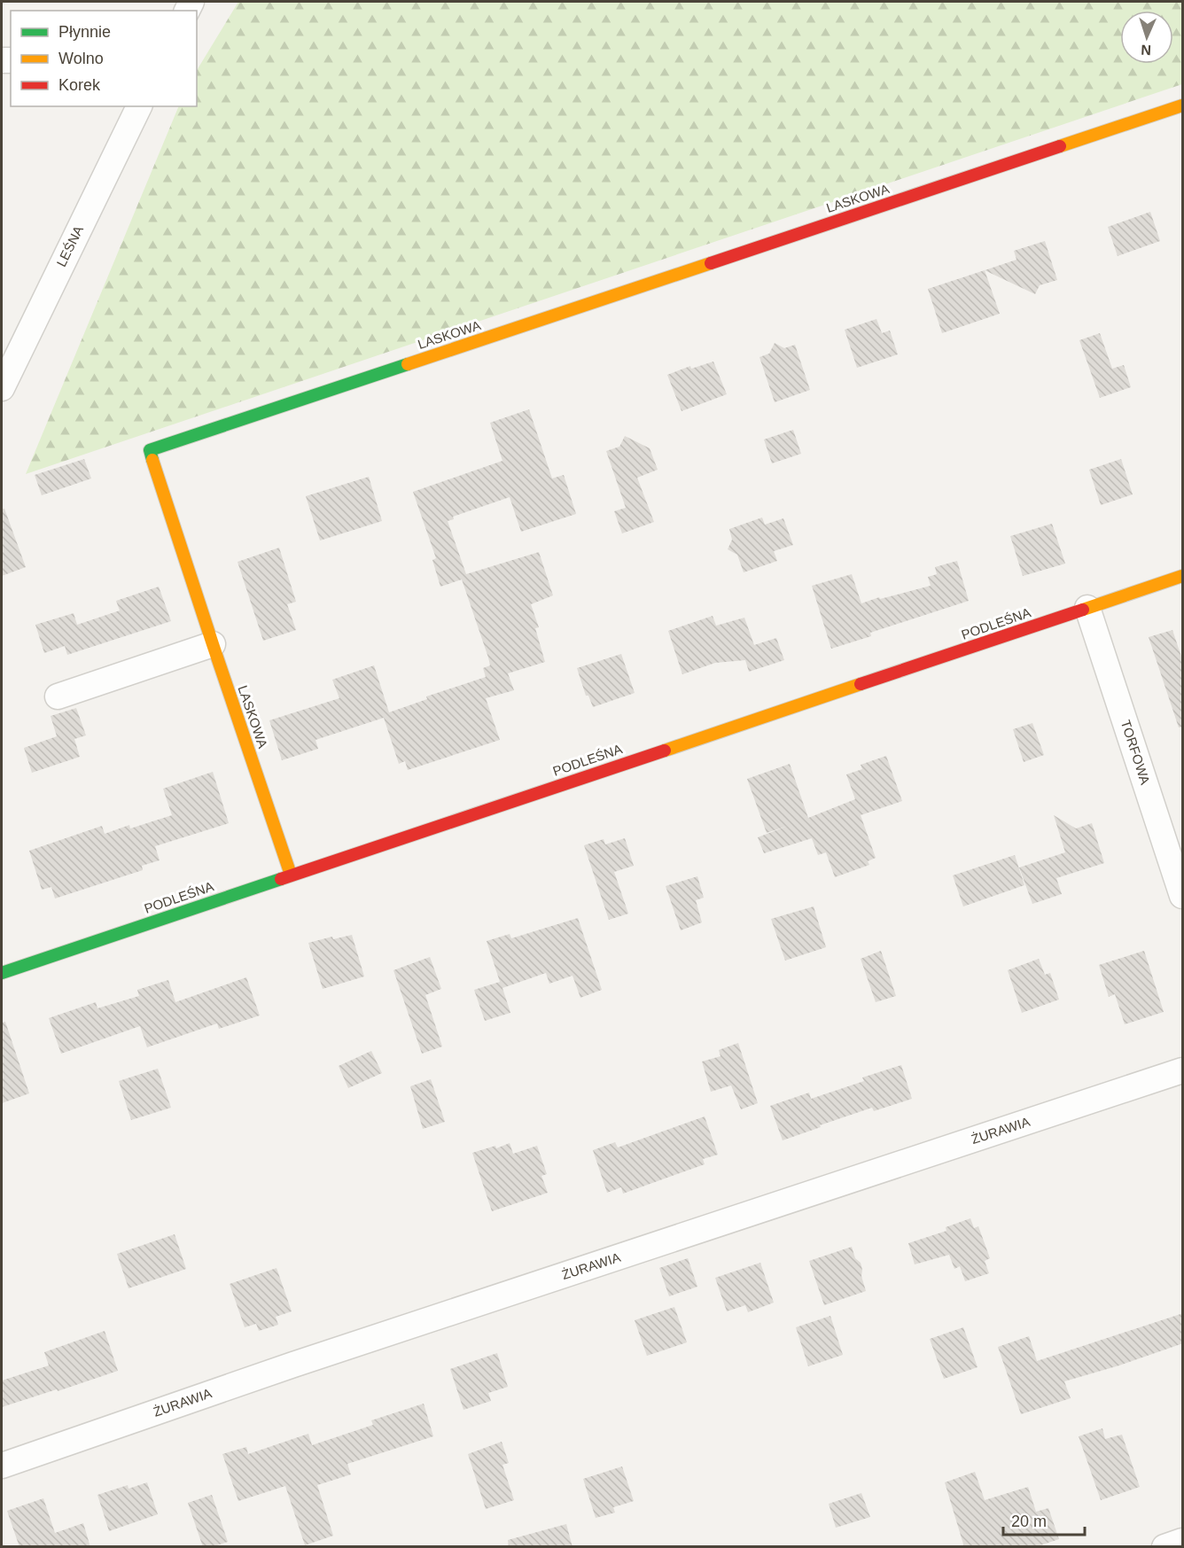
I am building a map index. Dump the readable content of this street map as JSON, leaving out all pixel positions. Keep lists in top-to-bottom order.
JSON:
{
  "streets": {
    "street": [
      "LASKOWA",
      "LEŚNA",
      "PODLEŚNA",
      "TORFOWA",
      "ŻURAWIA"
    ]
  },
  "crossings": [
    ["LASKOWA", "PODLEŚNA"],
    ["PODLEŚNA", "TORFOWA"]
  ],
  "legend": ["Płynnie", "Wolno", "Korek"],
  "scale_bar": "20 m",
  "north": "bottom"
}
